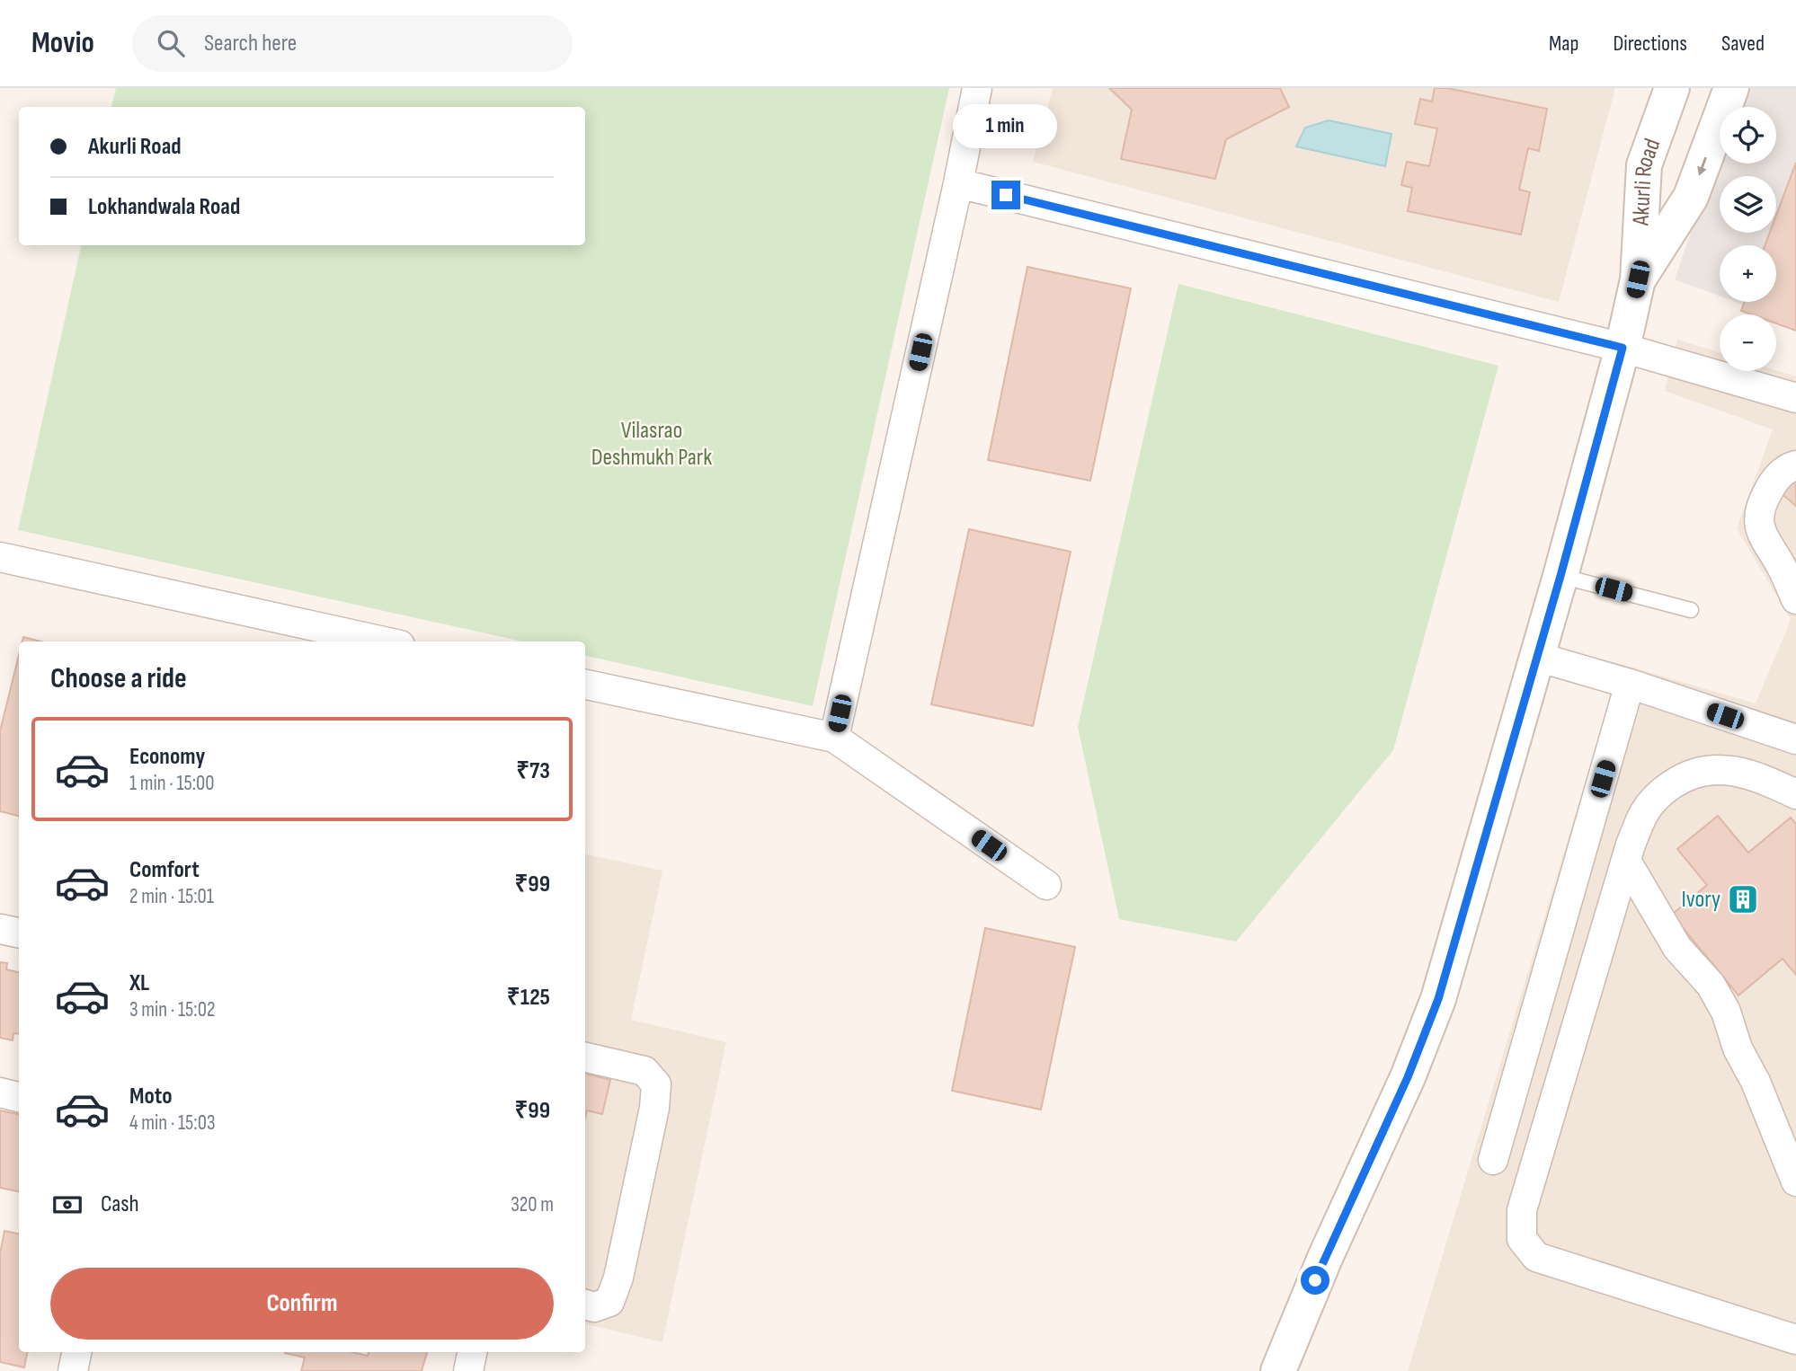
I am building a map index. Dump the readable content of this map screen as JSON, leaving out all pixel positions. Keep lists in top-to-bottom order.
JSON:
{
  "streets": {
    "street": ["Akurli Road"]
  },
  "parks": ["Vilasrao Deshmukh Park"],
  "places": {
    "building": ["Ivory"]
  },
  "page": {
    "header": "Movio",
    "search": "Search here",
    "nav": ["Map", "Directions", "Saved"],
    "bubble": "1 min",
    "map_buttons": ["+", "−"],
    "banner": ["Akurli Road", "Lokhandwala Road"],
    "heading": "Choose a ride",
    "list": [
      {
        "name": "Economy",
        "note": "1 min · 15:00",
        "value": "₹73"
      },
      {
        "name": "Comfort",
        "note": "2 min · 15:01",
        "value": "₹99"
      },
      {
        "name": "XL",
        "note": "3 min · 15:02",
        "value": "₹125"
      },
      {
        "name": "Moto",
        "note": "4 min · 15:03",
        "value": "₹99"
      }
    ],
    "pay": ["Cash", "320 m"],
    "buttons": "Confirm"
  }
}
